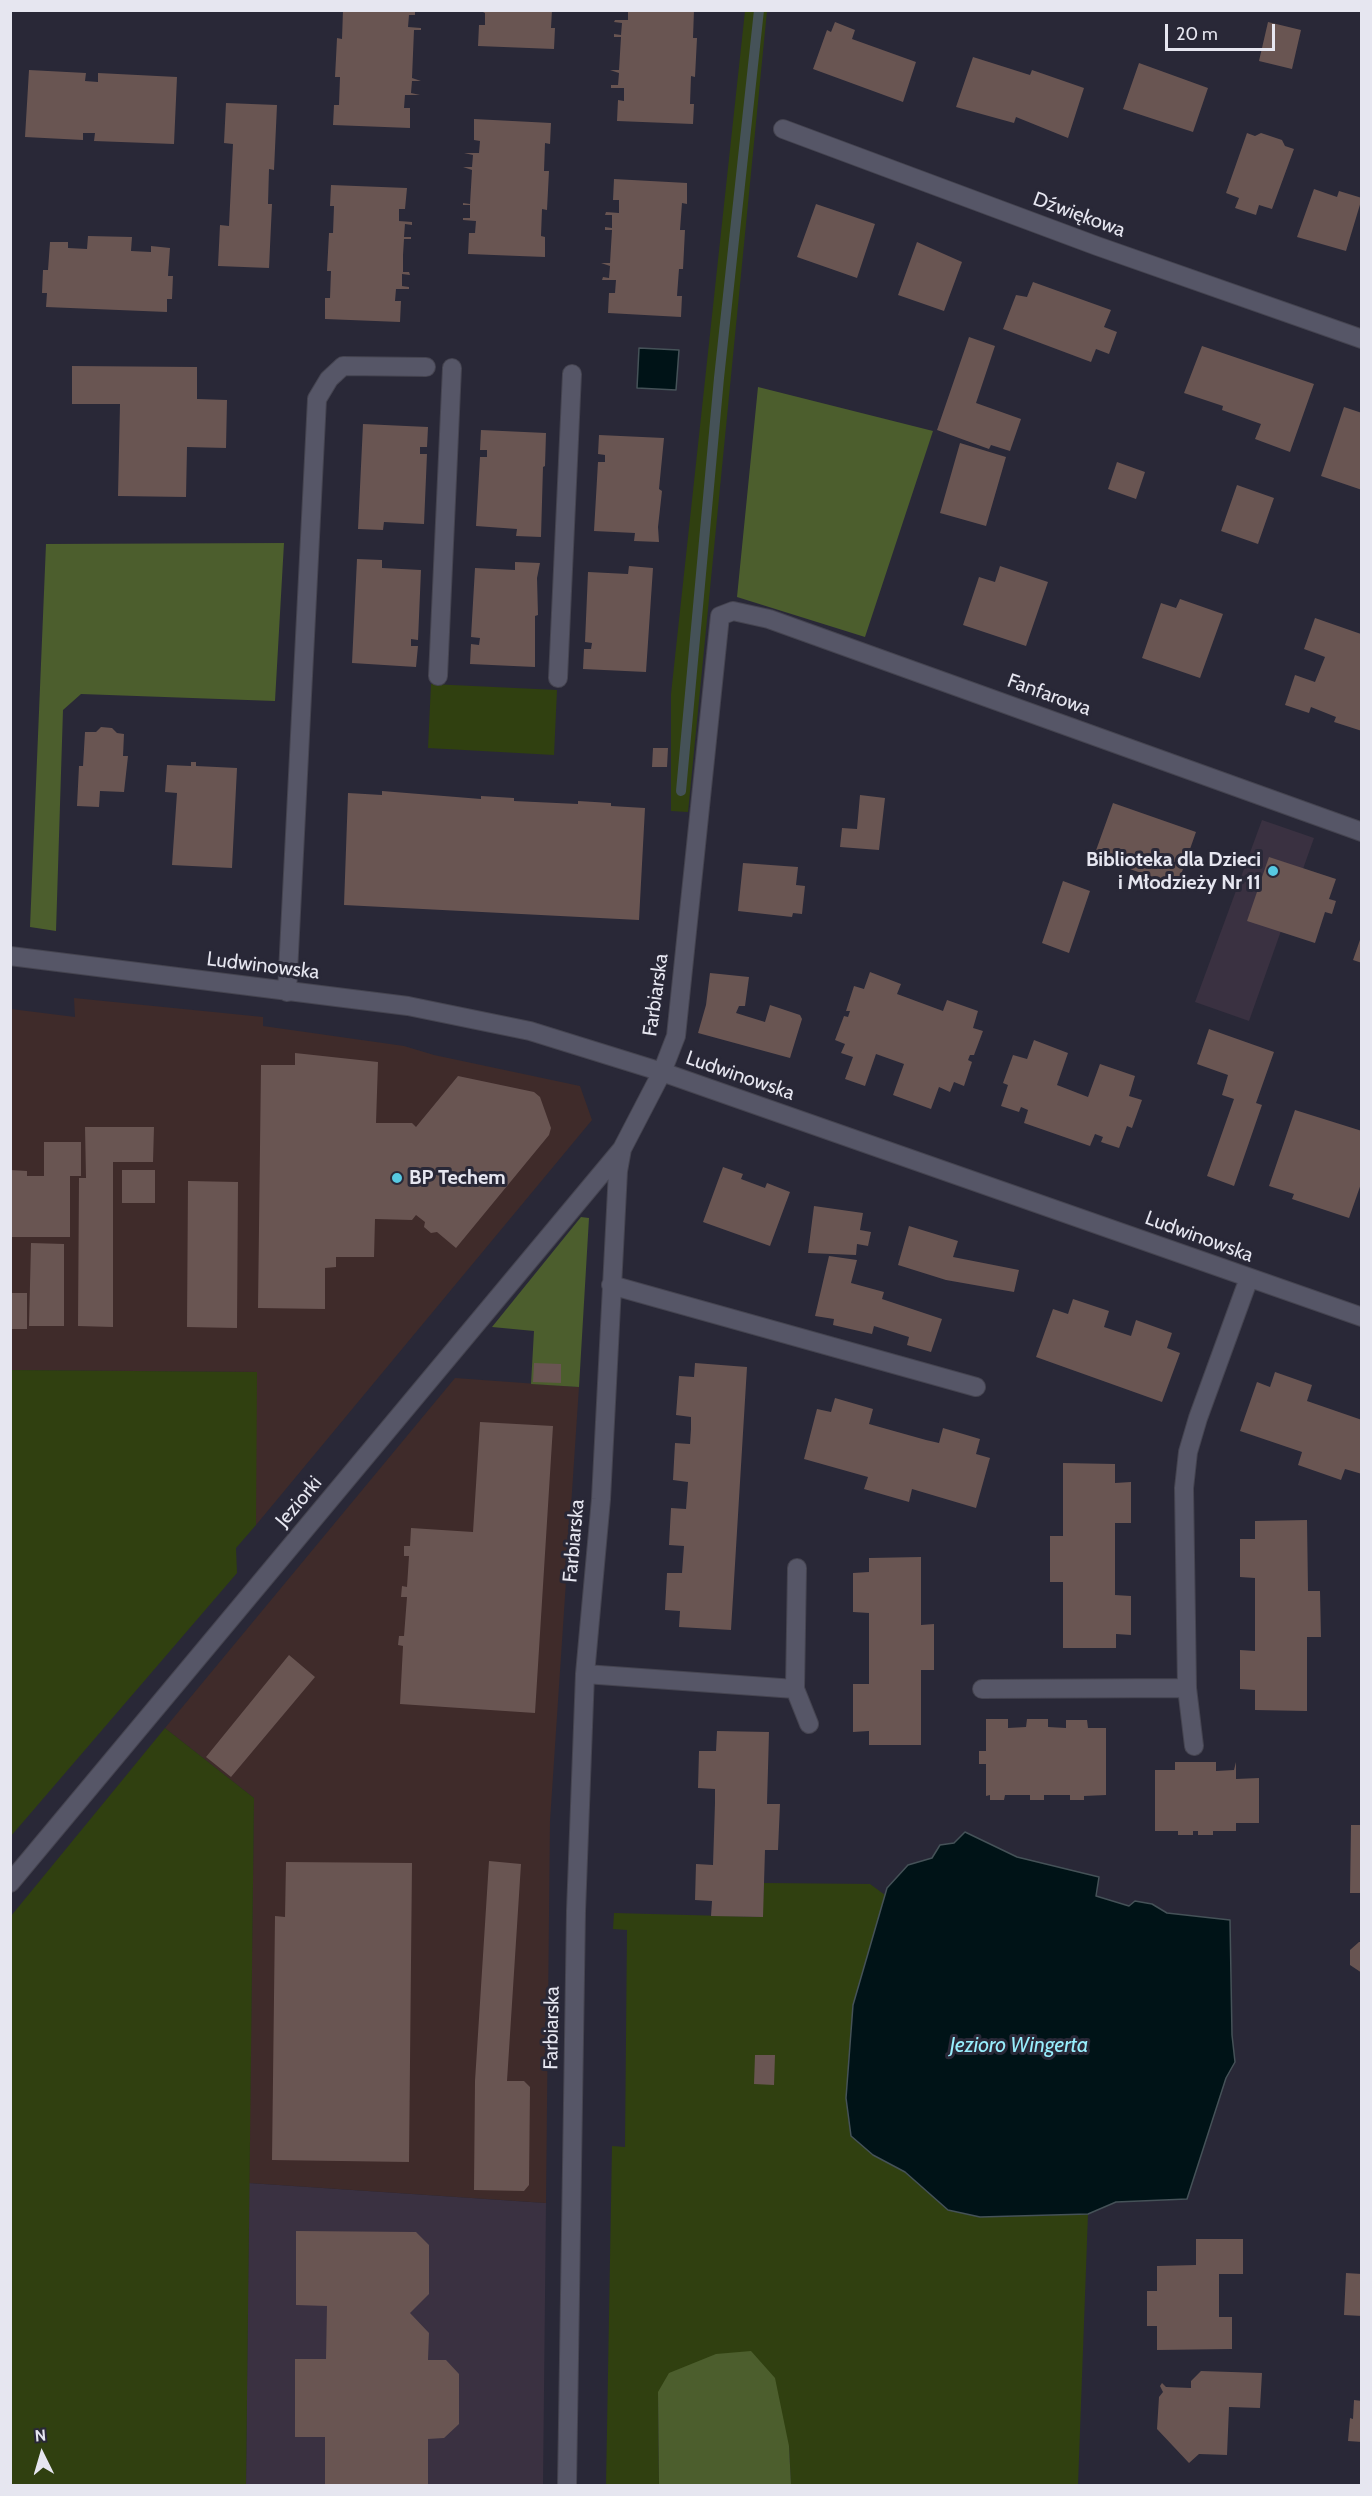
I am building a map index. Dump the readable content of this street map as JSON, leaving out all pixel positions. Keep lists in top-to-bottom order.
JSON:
{
  "streets": {
    "street": [
      "Dźwiękowa",
      "Fanfarowa",
      "Ludwinowska",
      "Farbiarska",
      "Jeziorki"
    ]
  },
  "crossings": [
    ["Fanfarowa", "Farbiarska"],
    ["Ludwinowska", "Farbiarska"],
    ["Farbiarska", "Jeziorki"]
  ],
  "water": ["Jezioro Wingerta"],
  "places": ["Biblioteka dla Dzieci i Młodzieży Nr 11", "BP Techem"],
  "scale_bar": "20 m",
  "north": "top"
}
